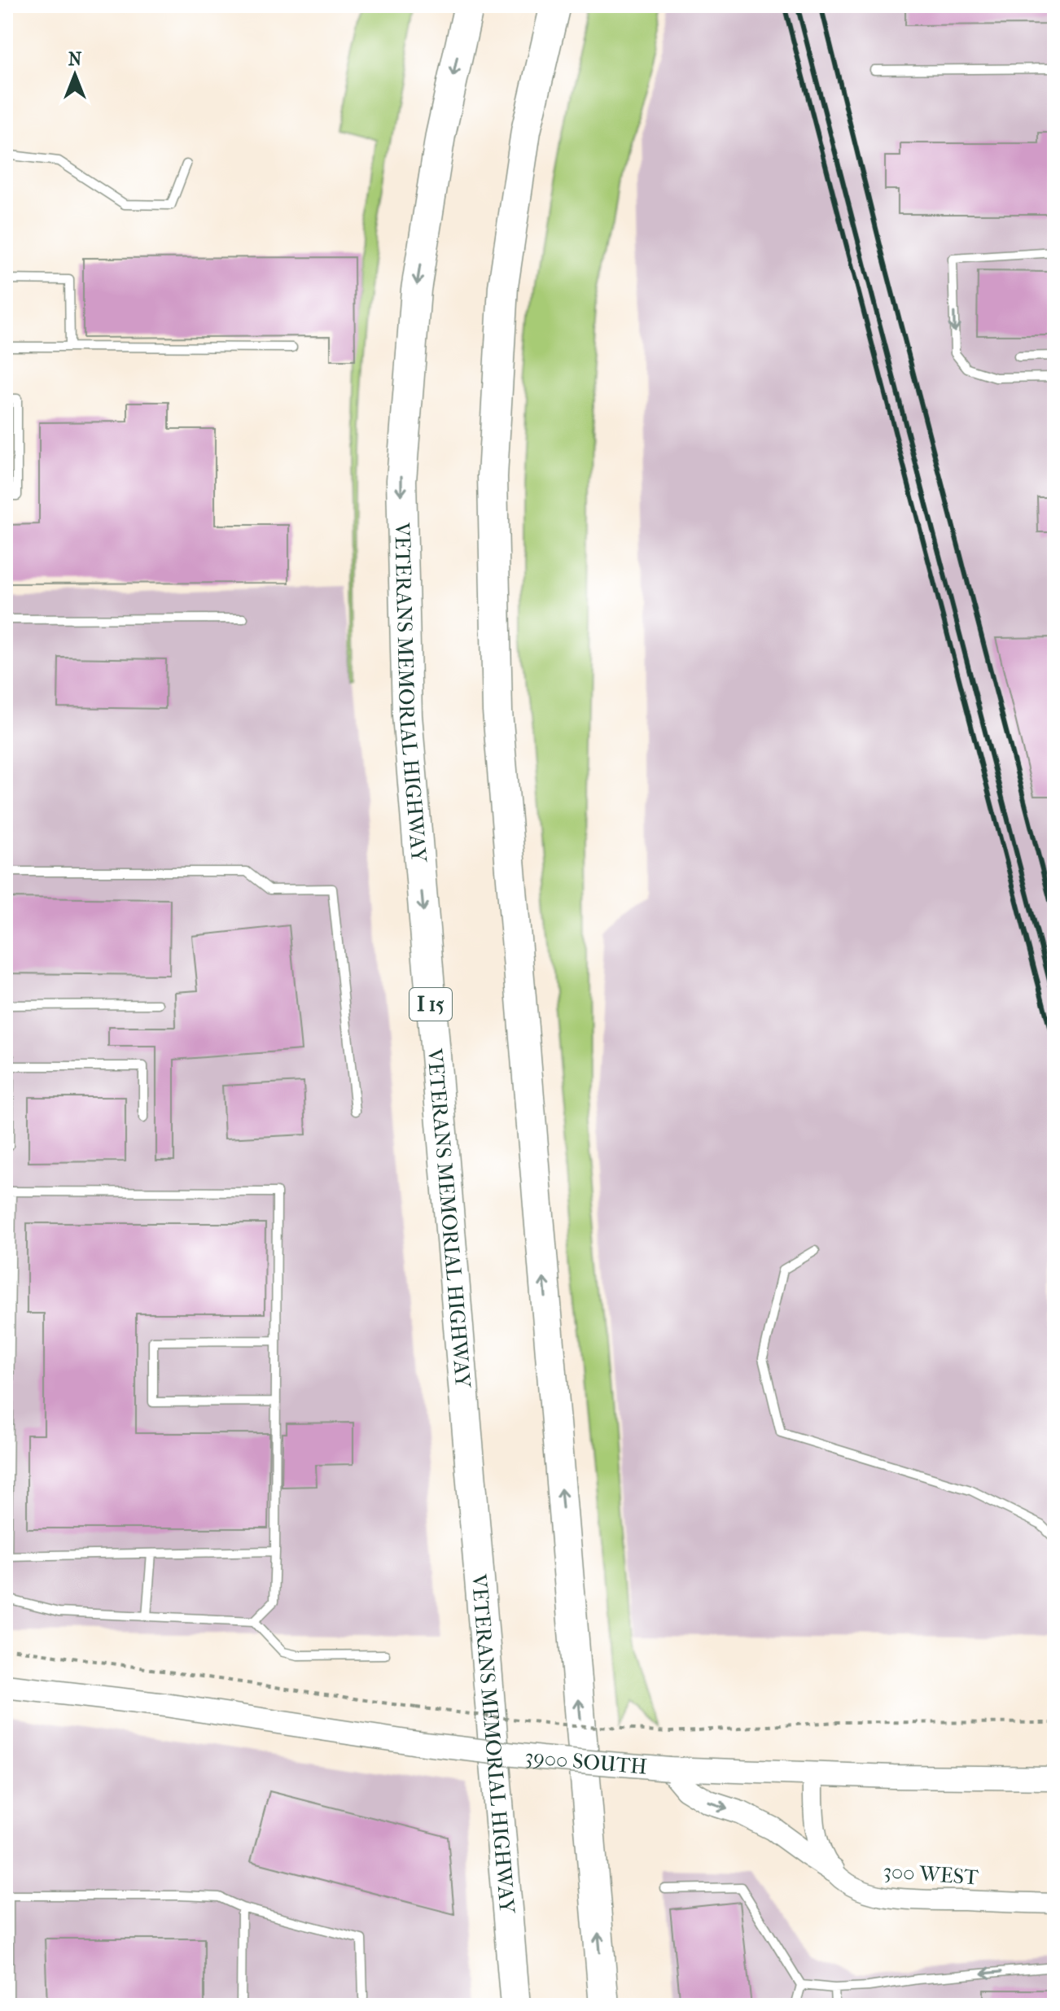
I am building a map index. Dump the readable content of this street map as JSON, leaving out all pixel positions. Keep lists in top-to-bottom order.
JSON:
{
  "streets": {
    "highway": ["VETERANS MEMORIAL HIGHWAY", "I 15"],
    "main road": ["3900 SOUTH"],
    "street": ["300 WEST"]
  },
  "crossings": [
    ["3900 SOUTH", "300 WEST"]
  ],
  "north": "top"
}
